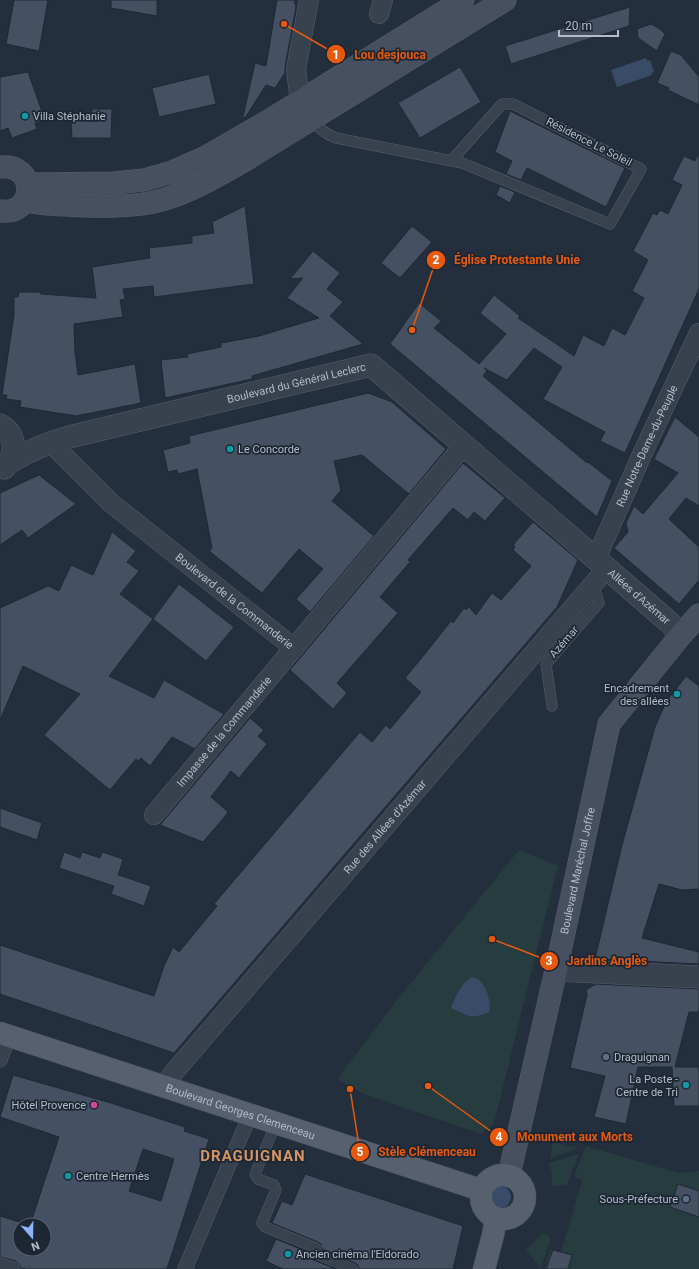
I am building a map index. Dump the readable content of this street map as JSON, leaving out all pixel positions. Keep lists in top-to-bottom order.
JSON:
{
  "streets": {
    "main road": ["Boulevard Maréchal Joffre", "Boulevard Georges Clemenceau"],
    "street": [
      "Boulevard du Général Leclerc",
      "Rue Notre-Dame-du-Peuple",
      "Allées d'Azémar",
      "Boulevard de la Commanderie",
      "Impasse de la Commanderie",
      "Rue des Allées d'Azémar"
    ],
    "lane": ["Résidence Le Soleil", "Azémar"]
  },
  "crossings": [
    ["Boulevard du Général Leclerc", "Rue Notre-Dame-du-Peuple"],
    ["Boulevard du Général Leclerc", "Allées d'Azémar"],
    ["Boulevard du Général Leclerc", "Boulevard de la Commanderie"],
    ["Boulevard du Général Leclerc", "Rue des Allées d'Azémar"],
    ["Rue Notre-Dame-du-Peuple", "Allées d'Azémar"],
    ["Rue Notre-Dame-du-Peuple", "Rue des Allées d'Azémar"],
    ["Allées d'Azémar", "Rue des Allées d'Azémar"],
    ["Allées d'Azémar", "Boulevard Maréchal Joffre"],
    ["Boulevard de la Commanderie", "Impasse de la Commanderie"],
    ["Azémar", "Rue des Allées d'Azémar"],
    ["Rue des Allées d'Azémar", "Boulevard Georges Clemenceau"],
    ["Boulevard Maréchal Joffre", "Boulevard Georges Clemenceau"]
  ],
  "districts": ["DRAGUIGNAN"],
  "places": [
    "Lou desjouca",
    "Villa Stéphanie",
    "Église Protestante Unie",
    "Le Concorde",
    "Encadrement des allées",
    "Jardins Anglès",
    "Draguignan",
    "La Poste - Centre de Tri",
    "Monument aux Morts",
    "Stèle Clémenceau",
    "Hôtel Provence",
    "Centre Hermès",
    "Sous-Préfecture",
    "Ancien cinéma l'Eldorado"
  ],
  "scale_bar": "20 m",
  "north": "bottom"
}
